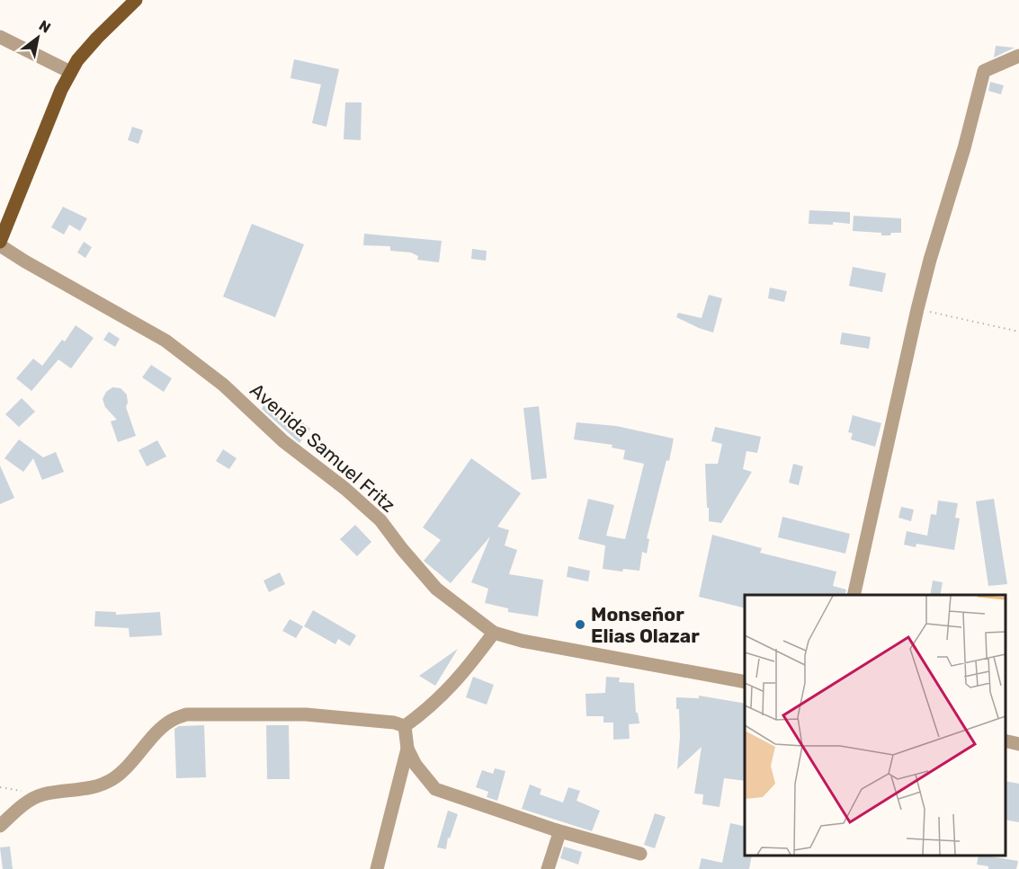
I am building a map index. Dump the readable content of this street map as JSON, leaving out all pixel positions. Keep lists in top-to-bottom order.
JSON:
{
  "streets": {
    "street": ["Avenida Samuel Fritz"]
  },
  "places": ["Monseñor Elias Olazar"],
  "north": "top right"
}
